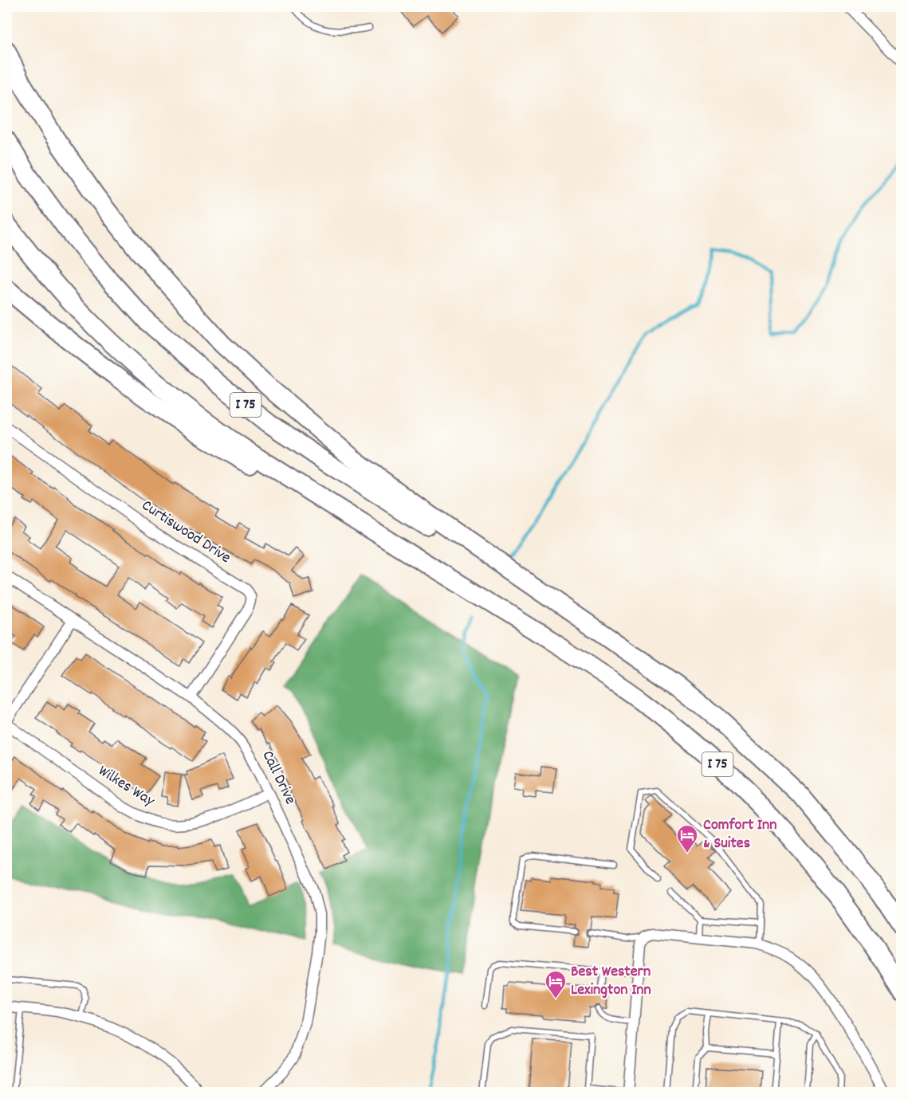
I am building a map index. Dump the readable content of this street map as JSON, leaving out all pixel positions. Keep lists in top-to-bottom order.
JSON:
{
  "streets": {
    "highway": ["I 75"],
    "street": ["Curtiswood Drive", "Call Drive", "Wilkes Way"]
  },
  "crossings": [
    ["Curtiswood Drive", "Call Drive"],
    ["Call Drive", "Wilkes Way"]
  ],
  "places": {
    "hotel": ["Comfort Inn & Suites", "Best Western Lexington Inn"]
  }
}
